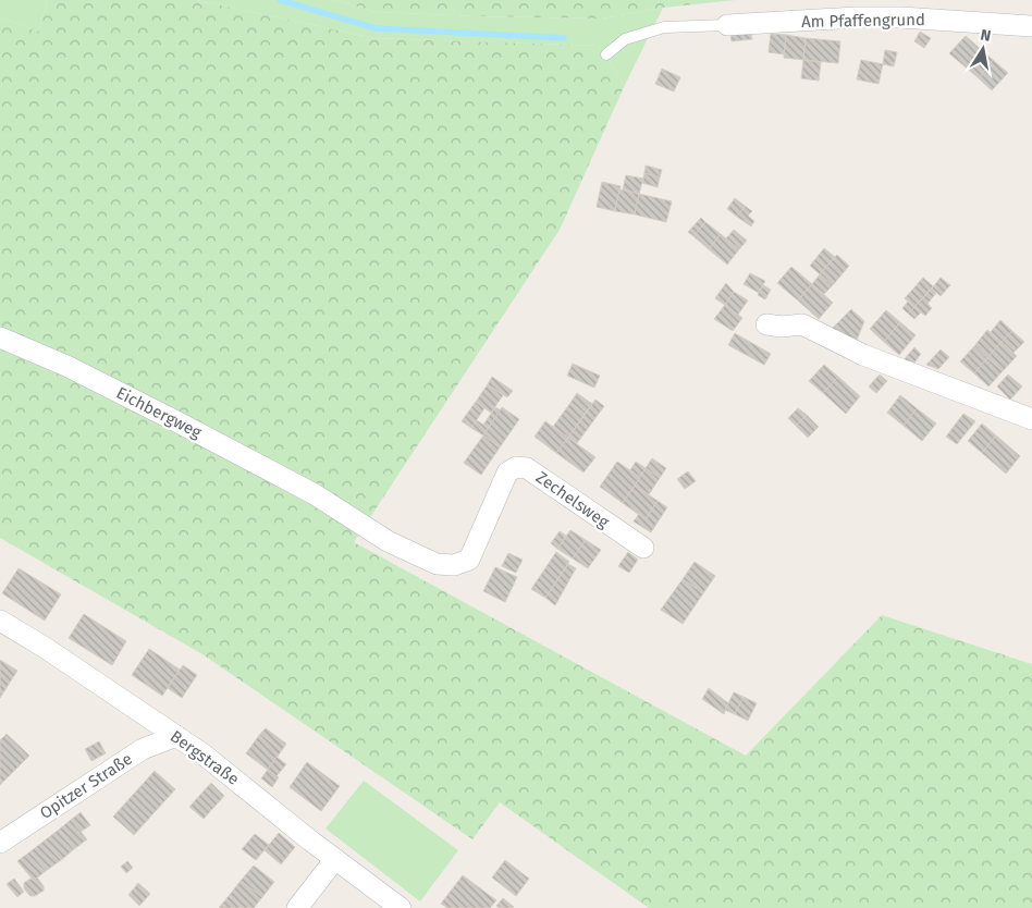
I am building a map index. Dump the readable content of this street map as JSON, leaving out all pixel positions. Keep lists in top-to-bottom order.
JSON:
{
  "streets": {
    "street": [
      "Am Pfaffengrund",
      "Eichbergweg",
      "Zechelsweg",
      "Bergstraße",
      "Opitzer Straße"
    ]
  },
  "crossings": [
    ["Eichbergweg", "Zechelsweg"],
    ["Bergstraße", "Opitzer Straße"]
  ],
  "north": "top"
}
